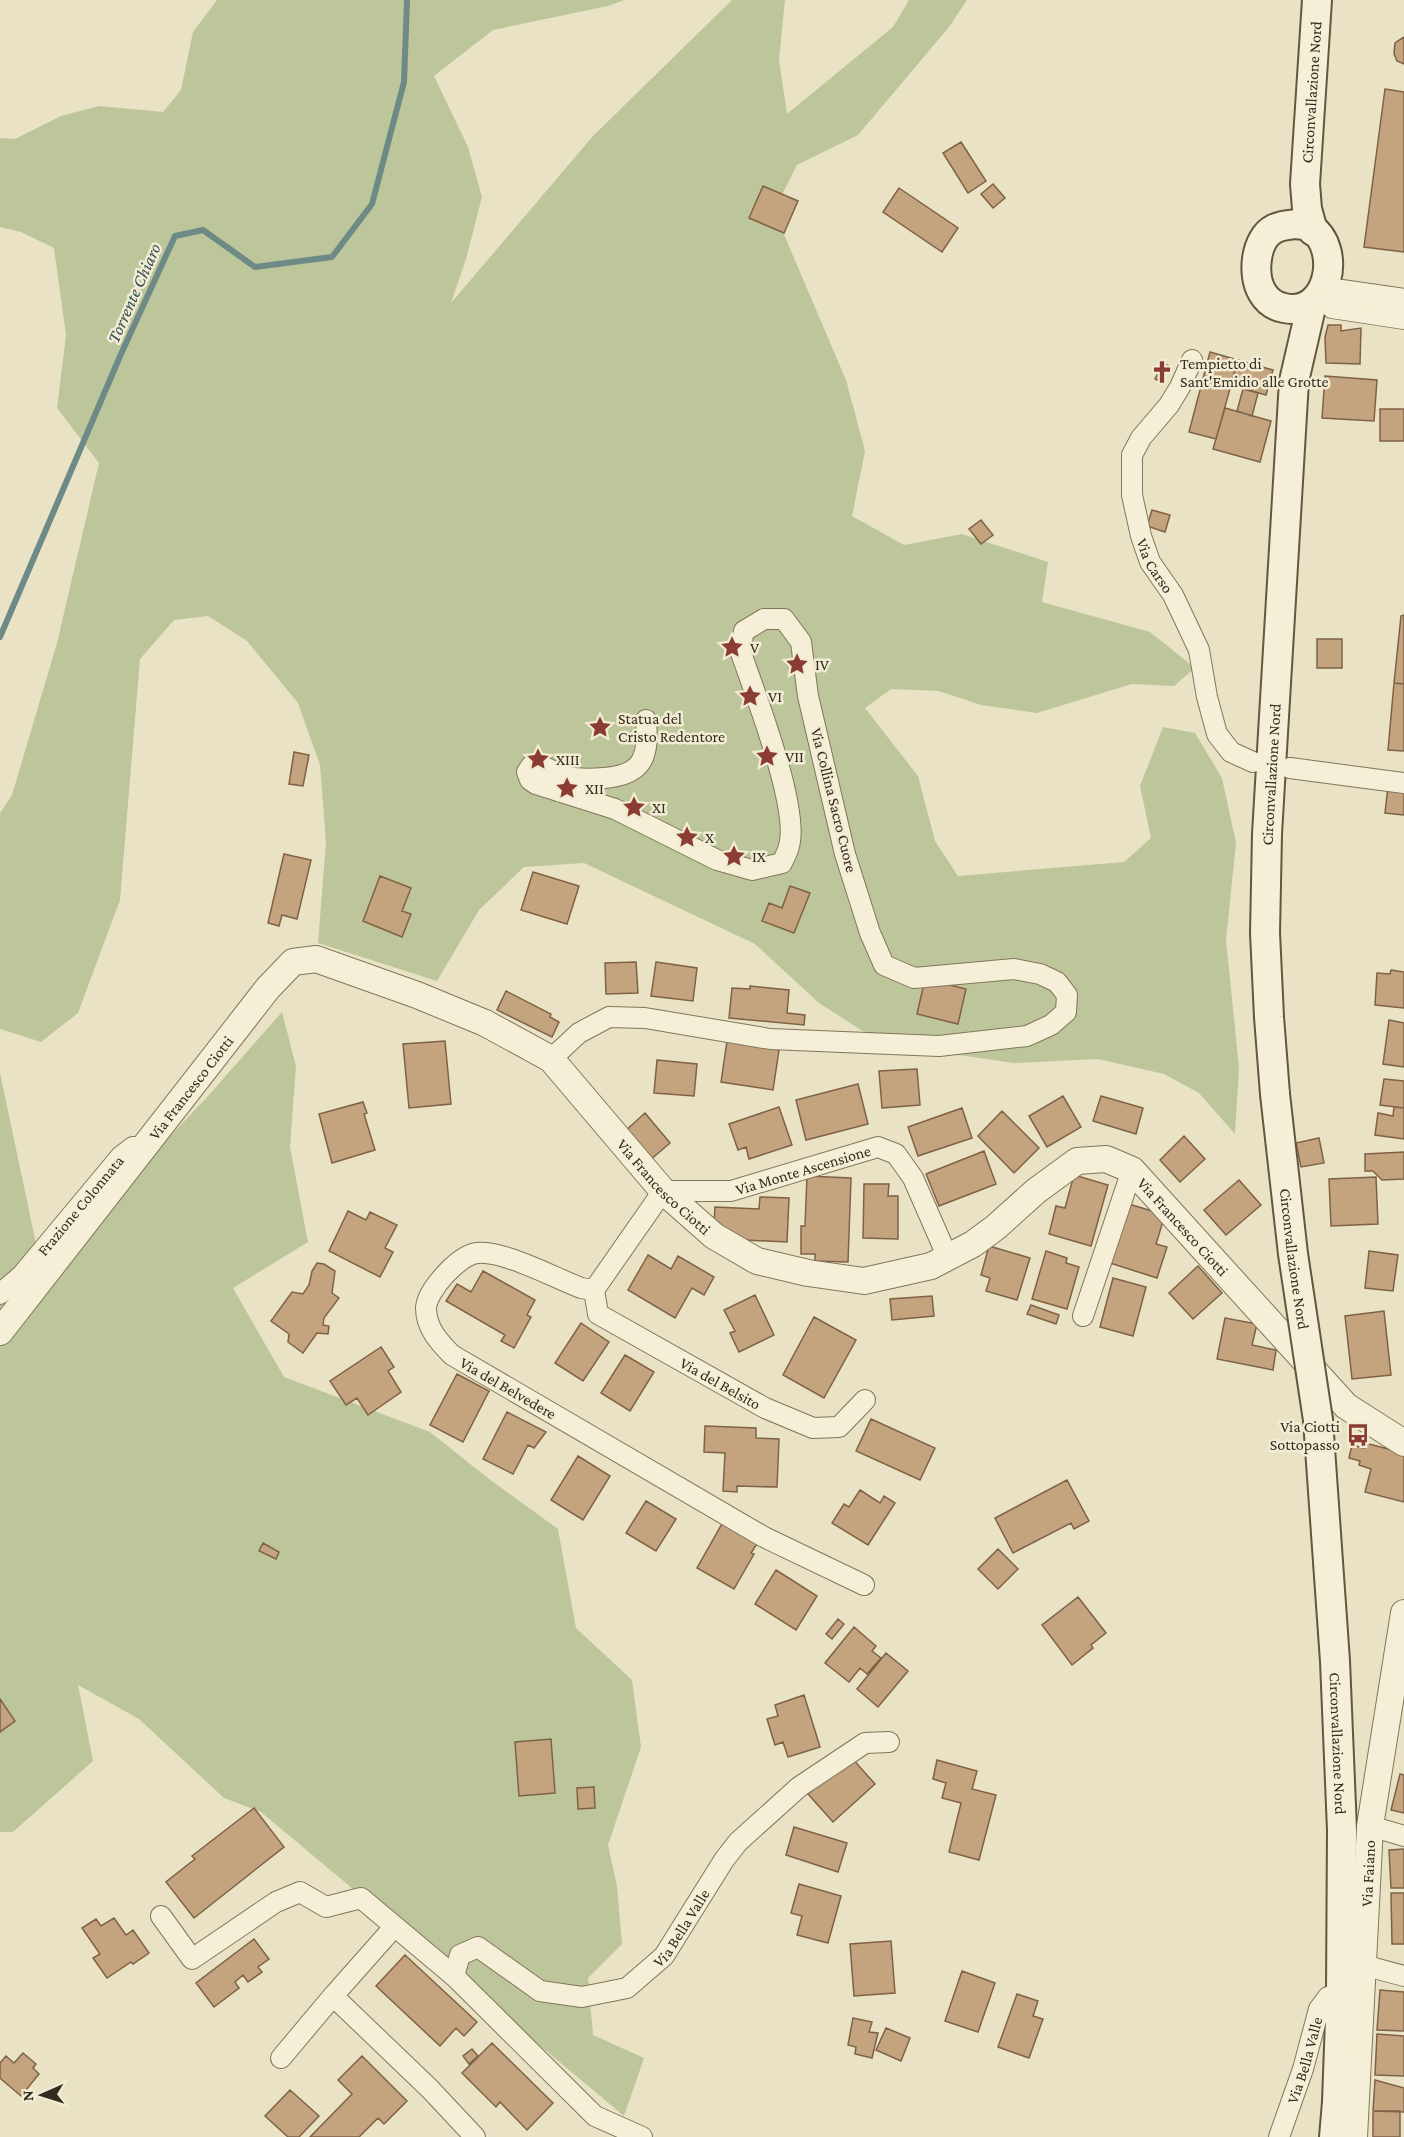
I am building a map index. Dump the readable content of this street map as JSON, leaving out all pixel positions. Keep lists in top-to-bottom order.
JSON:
{
  "streets": {
    "main road": ["Circonvallazione Nord"],
    "street": [
      "Via Carso",
      "Via Collina Sacro Cuore",
      "Via Francesco Ciotti",
      "Via Monte Ascensione",
      "Frazione Colonnata",
      "Via del Belsito",
      "Via del Belvedere",
      "Via Faiano",
      "Via Bella Valle"
    ]
  },
  "crossings": [
    ["Circonvallazione Nord", "Via Bella Valle"],
    ["Via Collina Sacro Cuore", "Via Francesco Ciotti"],
    ["Via Francesco Ciotti", "Via Monte Ascensione"],
    ["Via Francesco Ciotti", "Frazione Colonnata"],
    ["Via del Belsito", "Via del Belvedere"]
  ],
  "water": ["Torrente Chiaro"],
  "places": {
    "church": ["Tempietto di Sant'Emidio alle Grotte"],
    "place": [
      "V",
      "IV",
      "VI",
      "Statua del Cristo Redentore",
      "VII",
      "XIII",
      "XII",
      "XI",
      "X",
      "IX"
    ],
    "bus stop": ["Via Ciotti Sottopasso"]
  },
  "north": "left"
}
